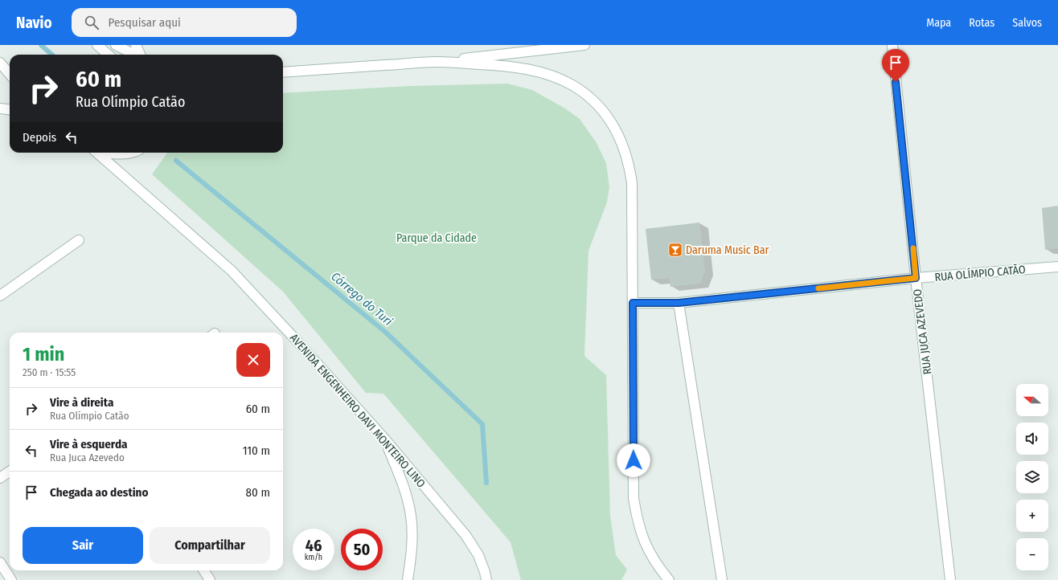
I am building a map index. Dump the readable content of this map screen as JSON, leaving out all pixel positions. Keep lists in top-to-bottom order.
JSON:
{
  "streets": {
    "main road": ["RUA OLÍMPIO CATÃO", "RUA JUCA AZEVEDO", "AVENIDA ENGENHEIRO DAVI MONTEIRO LINO"]
  },
  "crossings": [
    ["RUA OLÍMPIO CATÃO", "RUA JUCA AZEVEDO"]
  ],
  "water": ["Córrego do Turi"],
  "parks": ["Parque da Cidade"],
  "places": {
    "bar": ["Daruma Music Bar"]
  },
  "north": "left",
  "page": {
    "header": "Navio",
    "search": "Pesquisar aqui",
    "nav": ["Mapa", "Rotas", "Salvos"],
    "turn": ["60 m", "Rua Olímpio Catão"],
    "then": "Depois",
    "heading": ["1 min", "250 m · 15:55"],
    "map_buttons": ["+", "−"],
    "list": [
      {
        "name": "Vire à direita",
        "note": "Rua Olímpio Catão",
        "value": "60 m"
      },
      {
        "name": "Vire à esquerda",
        "note": "Rua Juca Azevedo",
        "value": "110 m"
      },
      {
        "name": "Chegada ao destino",
        "value": "80 m"
      }
    ],
    "buttons": ["Sair", "Compartilhar"],
    "speed": "46 km/h",
    "limit": "50"
  }
}
